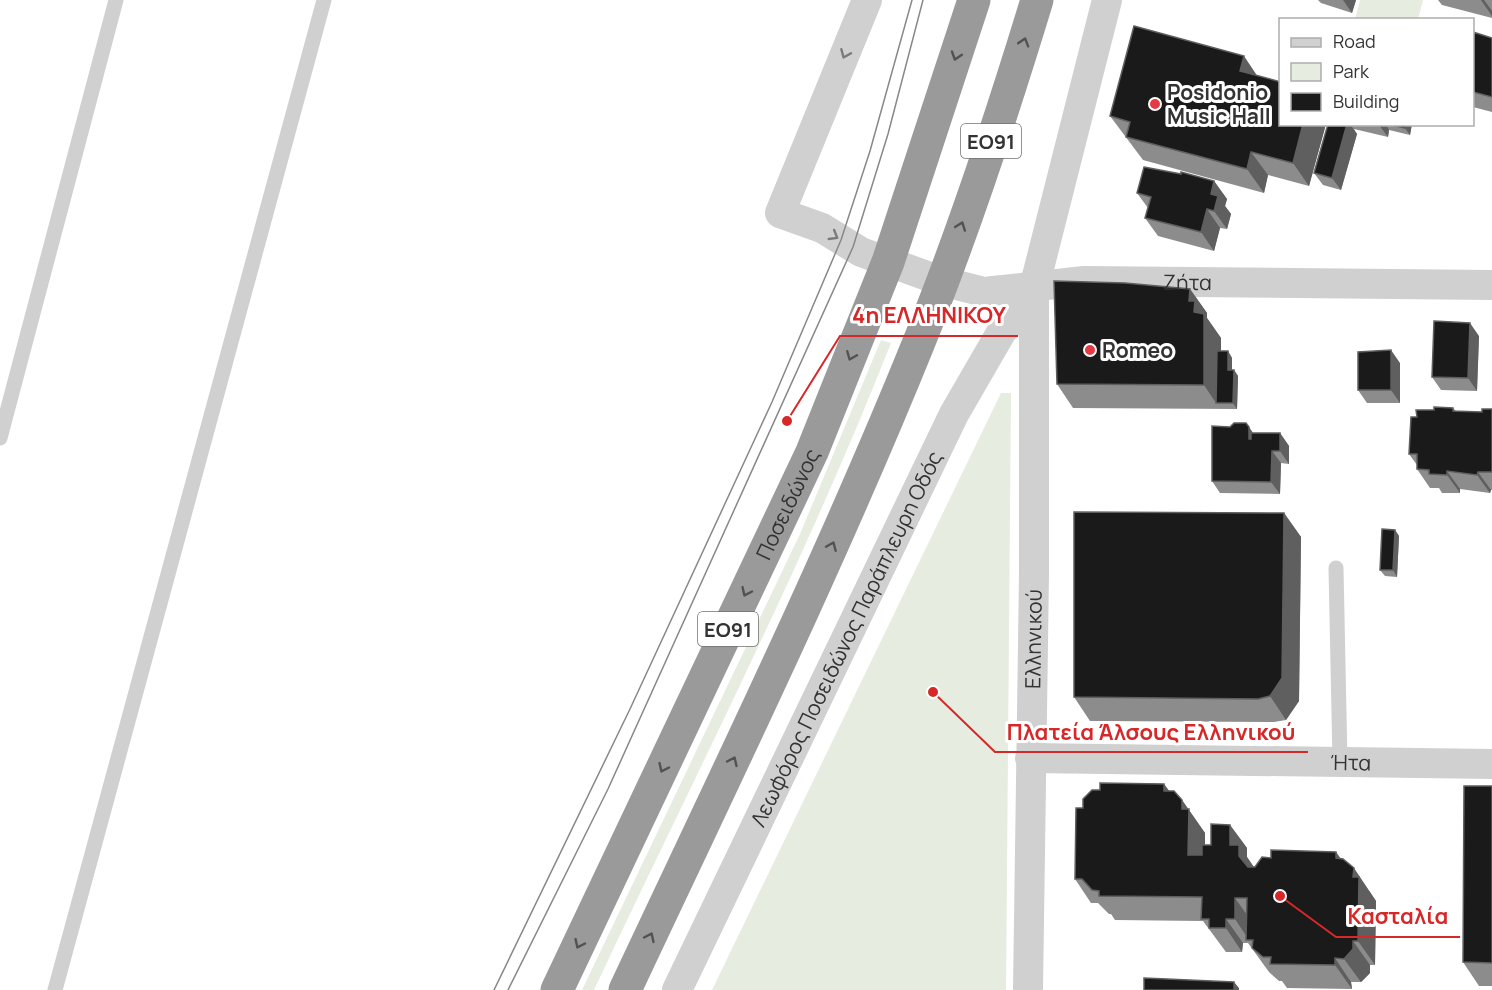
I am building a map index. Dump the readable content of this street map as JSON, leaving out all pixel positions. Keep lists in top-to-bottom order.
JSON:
{
  "streets": {
    "highway": ["ΕΟ91", "Ποσειδώνος"],
    "street": [
      "Ζήτα",
      "Λεωφόρος Ποσειδώνος Παράπλευρη Οδός",
      "Ελληνικού",
      "Ήτα"
    ]
  },
  "crossings": [
    ["ΕΟ91", "Ζήτα"],
    ["Ζήτα", "Ποσειδώνος"],
    ["Ζήτα", "Λεωφόρος Ποσειδώνος Παράπλευρη Οδός"],
    ["Ζήτα", "Ελληνικού"],
    ["Λεωφόρος Ποσειδώνος Παράπλευρη Οδός", "Ελληνικού"],
    ["Ελληνικού", "Ήτα"]
  ],
  "places": [
    "Posidonio Music Hall",
    "Romeo",
    "4η ΕΛΛΗΝΙΚΟΥ",
    "Πλατεία Άλσους Ελληνικού",
    "Κασταλία"
  ],
  "legend": ["Road", "Park", "Building"]
}
